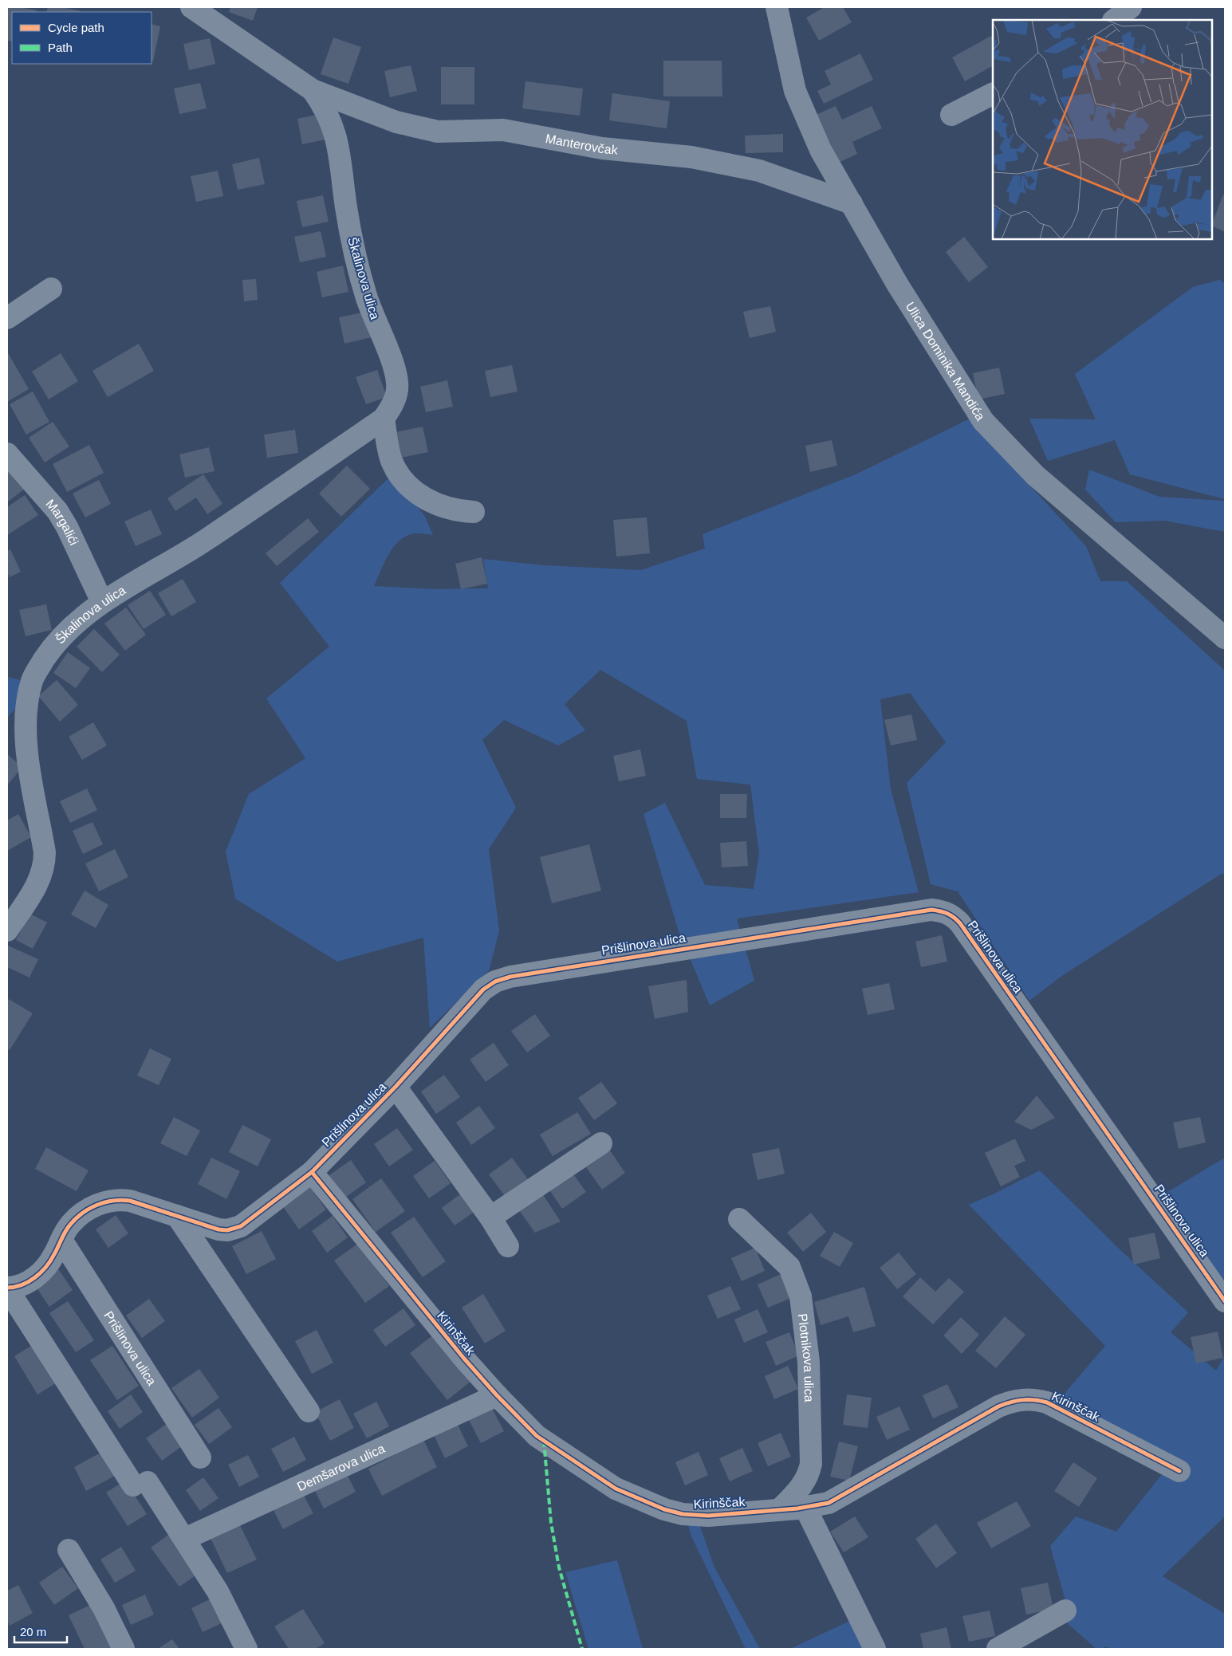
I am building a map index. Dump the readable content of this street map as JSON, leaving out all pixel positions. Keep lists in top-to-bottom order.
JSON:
{
  "streets": {
    "street": [
      "Manterovčak",
      "Škalinova ulica",
      "Ulica Dominika Mandića",
      "Margalići",
      "Prišlinova ulica",
      "Kirinščak",
      "Plotnikova ulica",
      "Demšarova ulica"
    ]
  },
  "crossings": [
    ["Manterovčak", "Škalinova ulica"],
    ["Manterovčak", "Ulica Dominika Mandića"],
    ["Škalinova ulica", "Margalići"],
    ["Prišlinova ulica", "Kirinščak"],
    ["Kirinščak", "Plotnikova ulica"],
    ["Kirinščak", "Demšarova ulica"]
  ],
  "legend": ["Cycle path", "Path"],
  "scale_bar": "20 m"
}
